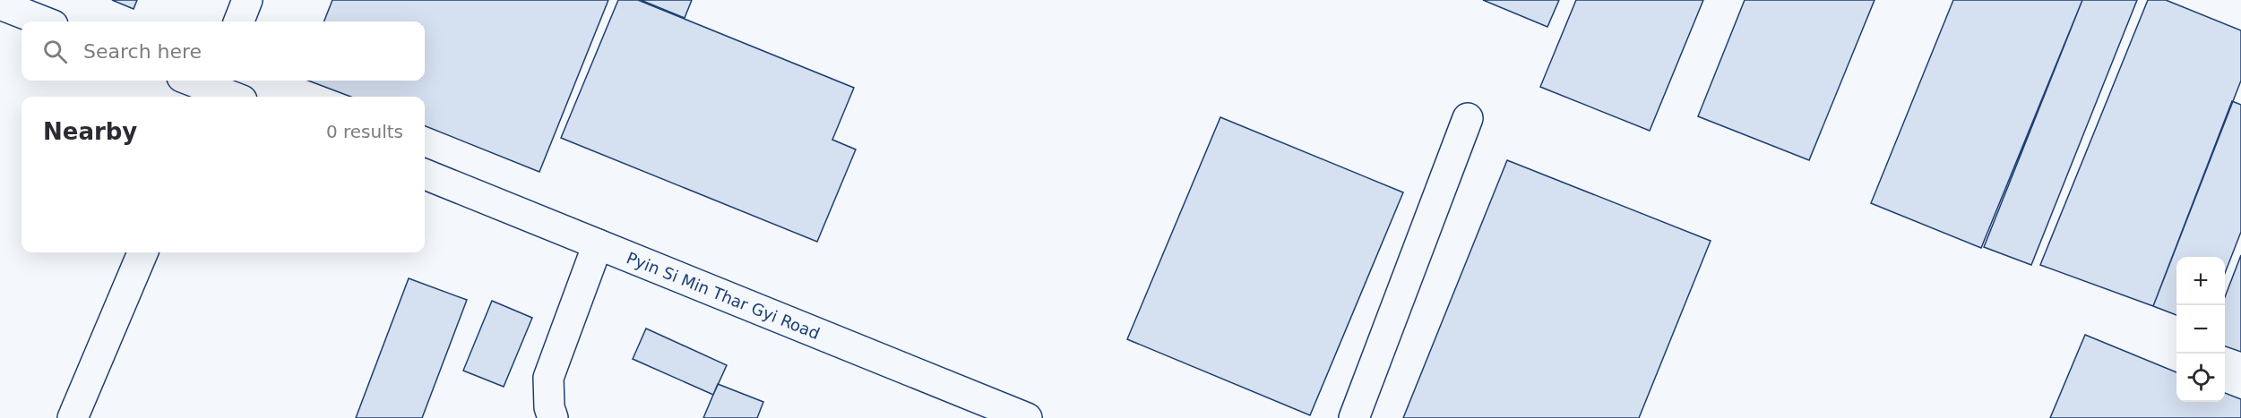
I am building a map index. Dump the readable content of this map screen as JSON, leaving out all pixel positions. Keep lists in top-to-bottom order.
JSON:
{
  "streets": {
    "street": ["Pyin Si Min Thar Gyi Road"]
  },
  "page": {
    "search": "Search here",
    "heading": ["Nearby", "0 results"],
    "map_buttons": ["+", "−"]
  }
}
